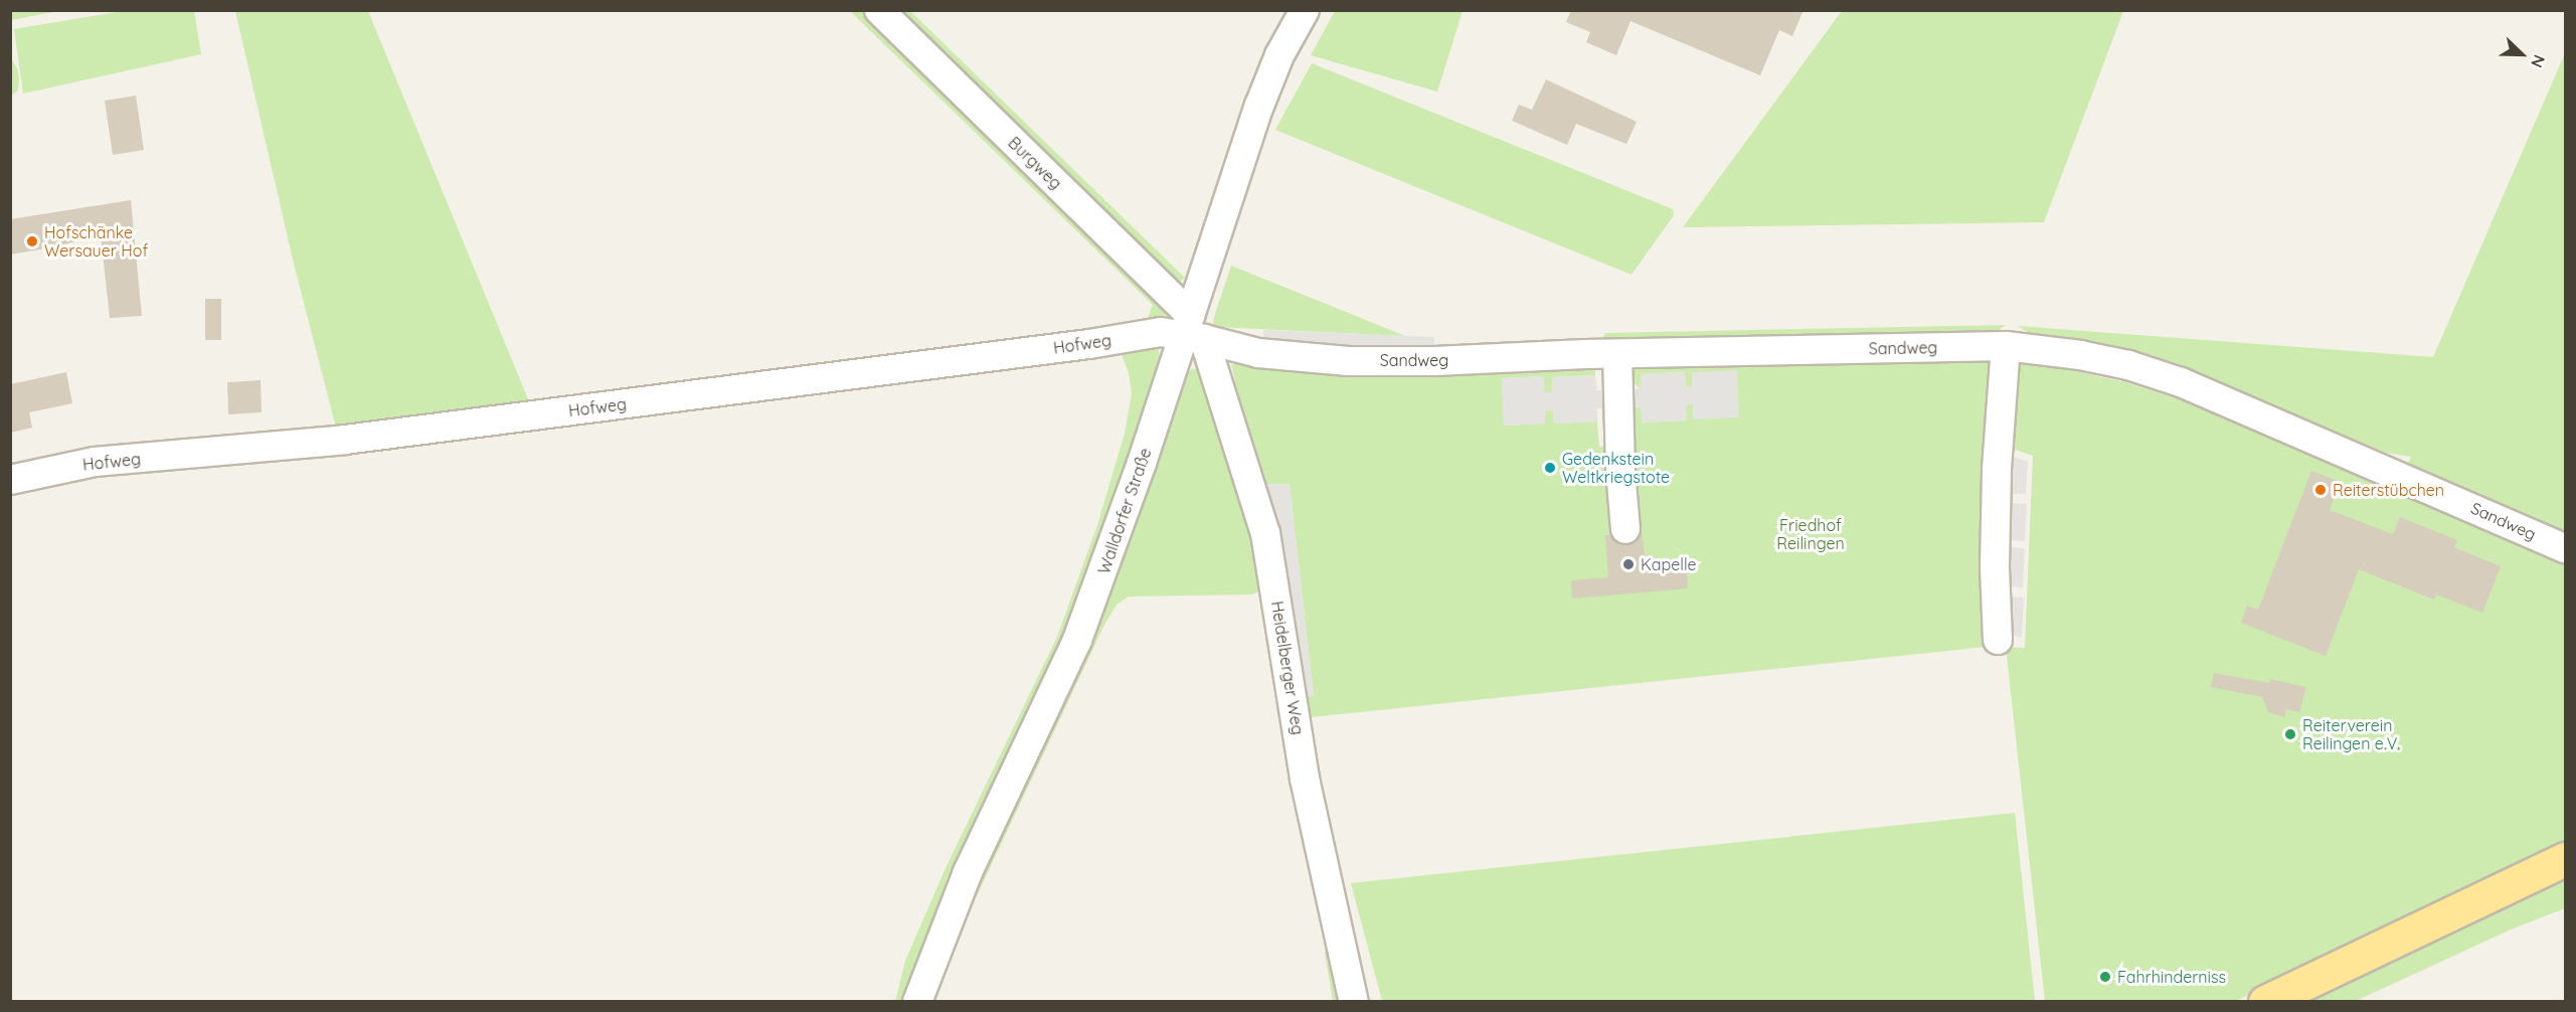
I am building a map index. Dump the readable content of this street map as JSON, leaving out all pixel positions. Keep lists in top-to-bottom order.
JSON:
{
  "streets": {
    "street": [
      "Burgweg",
      "Hofweg",
      "Sandweg",
      "Walldorfer Straße",
      "Heidelberger Weg"
    ]
  },
  "crossings": [
    ["Burgweg", "Hofweg"],
    ["Burgweg", "Sandweg"],
    ["Burgweg", "Walldorfer Straße"],
    ["Burgweg", "Heidelberger Weg"],
    ["Hofweg", "Sandweg"],
    ["Hofweg", "Walldorfer Straße"],
    ["Hofweg", "Heidelberger Weg"],
    ["Sandweg", "Walldorfer Straße"],
    ["Sandweg", "Heidelberger Weg"],
    ["Walldorfer Straße", "Heidelberger Weg"]
  ],
  "parks": ["Friedhof Reilingen"],
  "places": [
    "Hofschänke Wersauer Hof",
    "Gedenkstein Weltkriegstote",
    "Reiterstübchen",
    "Kapelle",
    "Reiterverein Reilingen e.V.",
    "Fahrhinderniss"
  ],
  "north": "bottom right"
}
